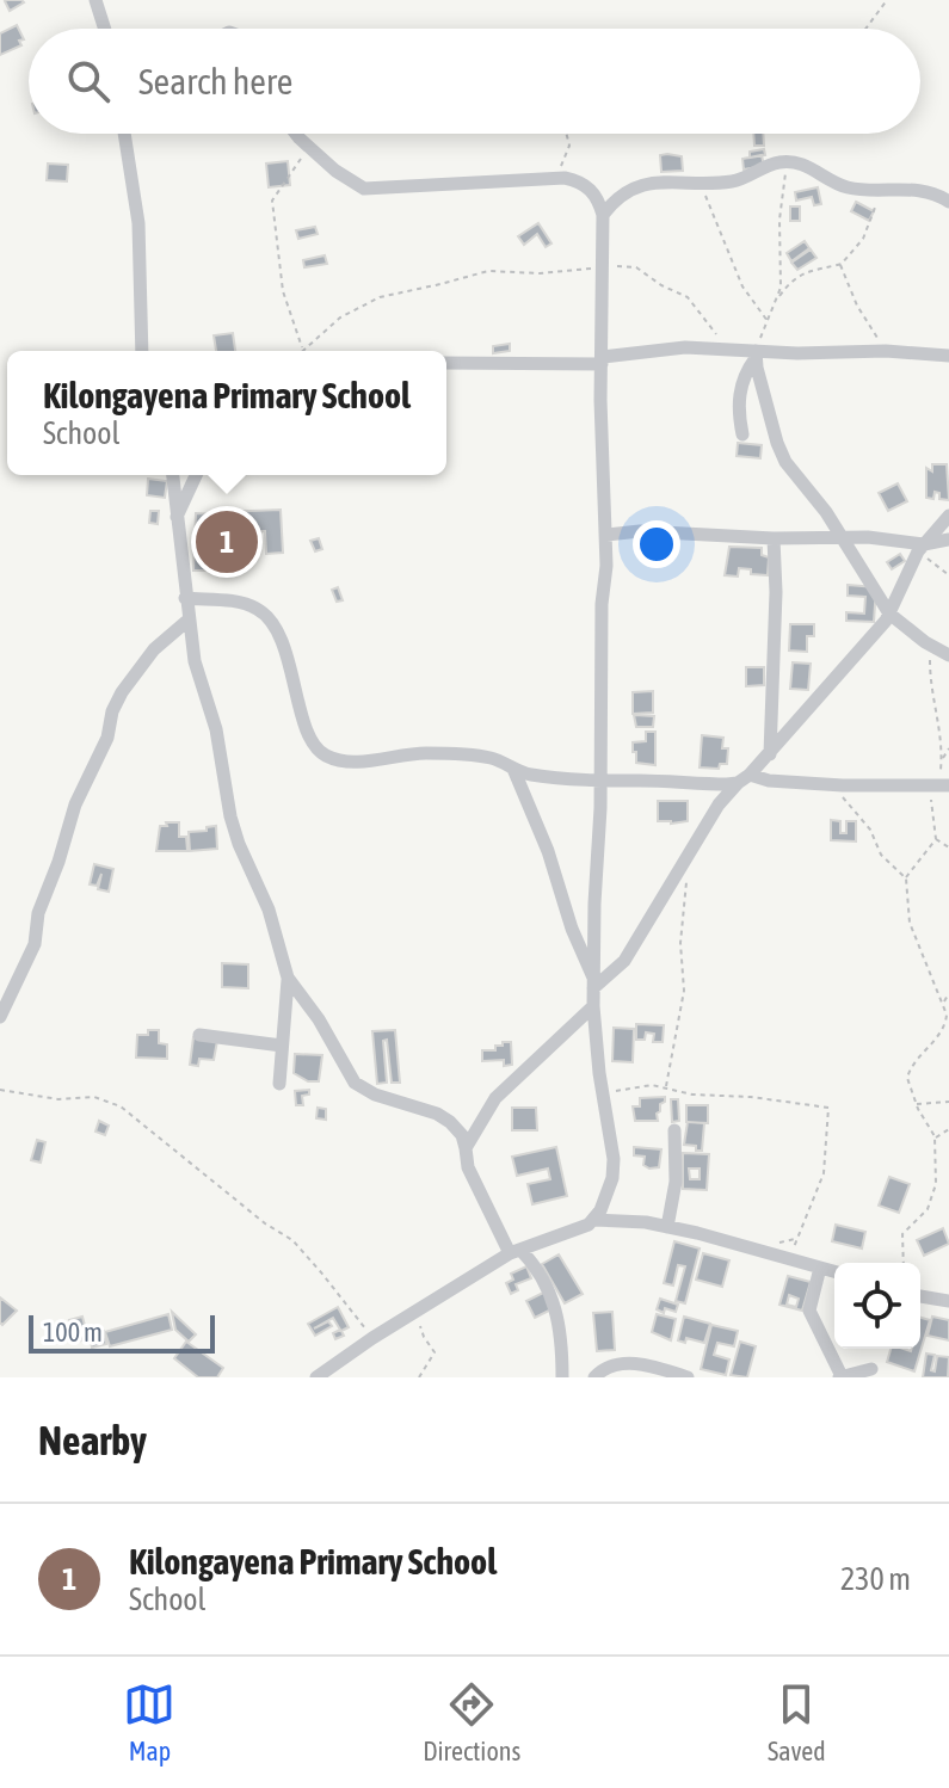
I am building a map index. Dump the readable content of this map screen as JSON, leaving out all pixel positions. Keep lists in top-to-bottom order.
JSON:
{
  "scale_bar": "100 m",
  "page": {
    "search": "Search here",
    "popup": ["Kilongayena Primary School", "School"],
    "pins": "1",
    "scale": "100 m",
    "heading": "Nearby",
    "list": [
      {
        "mark": "1",
        "name": "Kilongayena Primary School",
        "note": "School",
        "value": "230 m"
      }
    ],
    "nav": ["Map", "Directions", "Saved"]
  }
}
